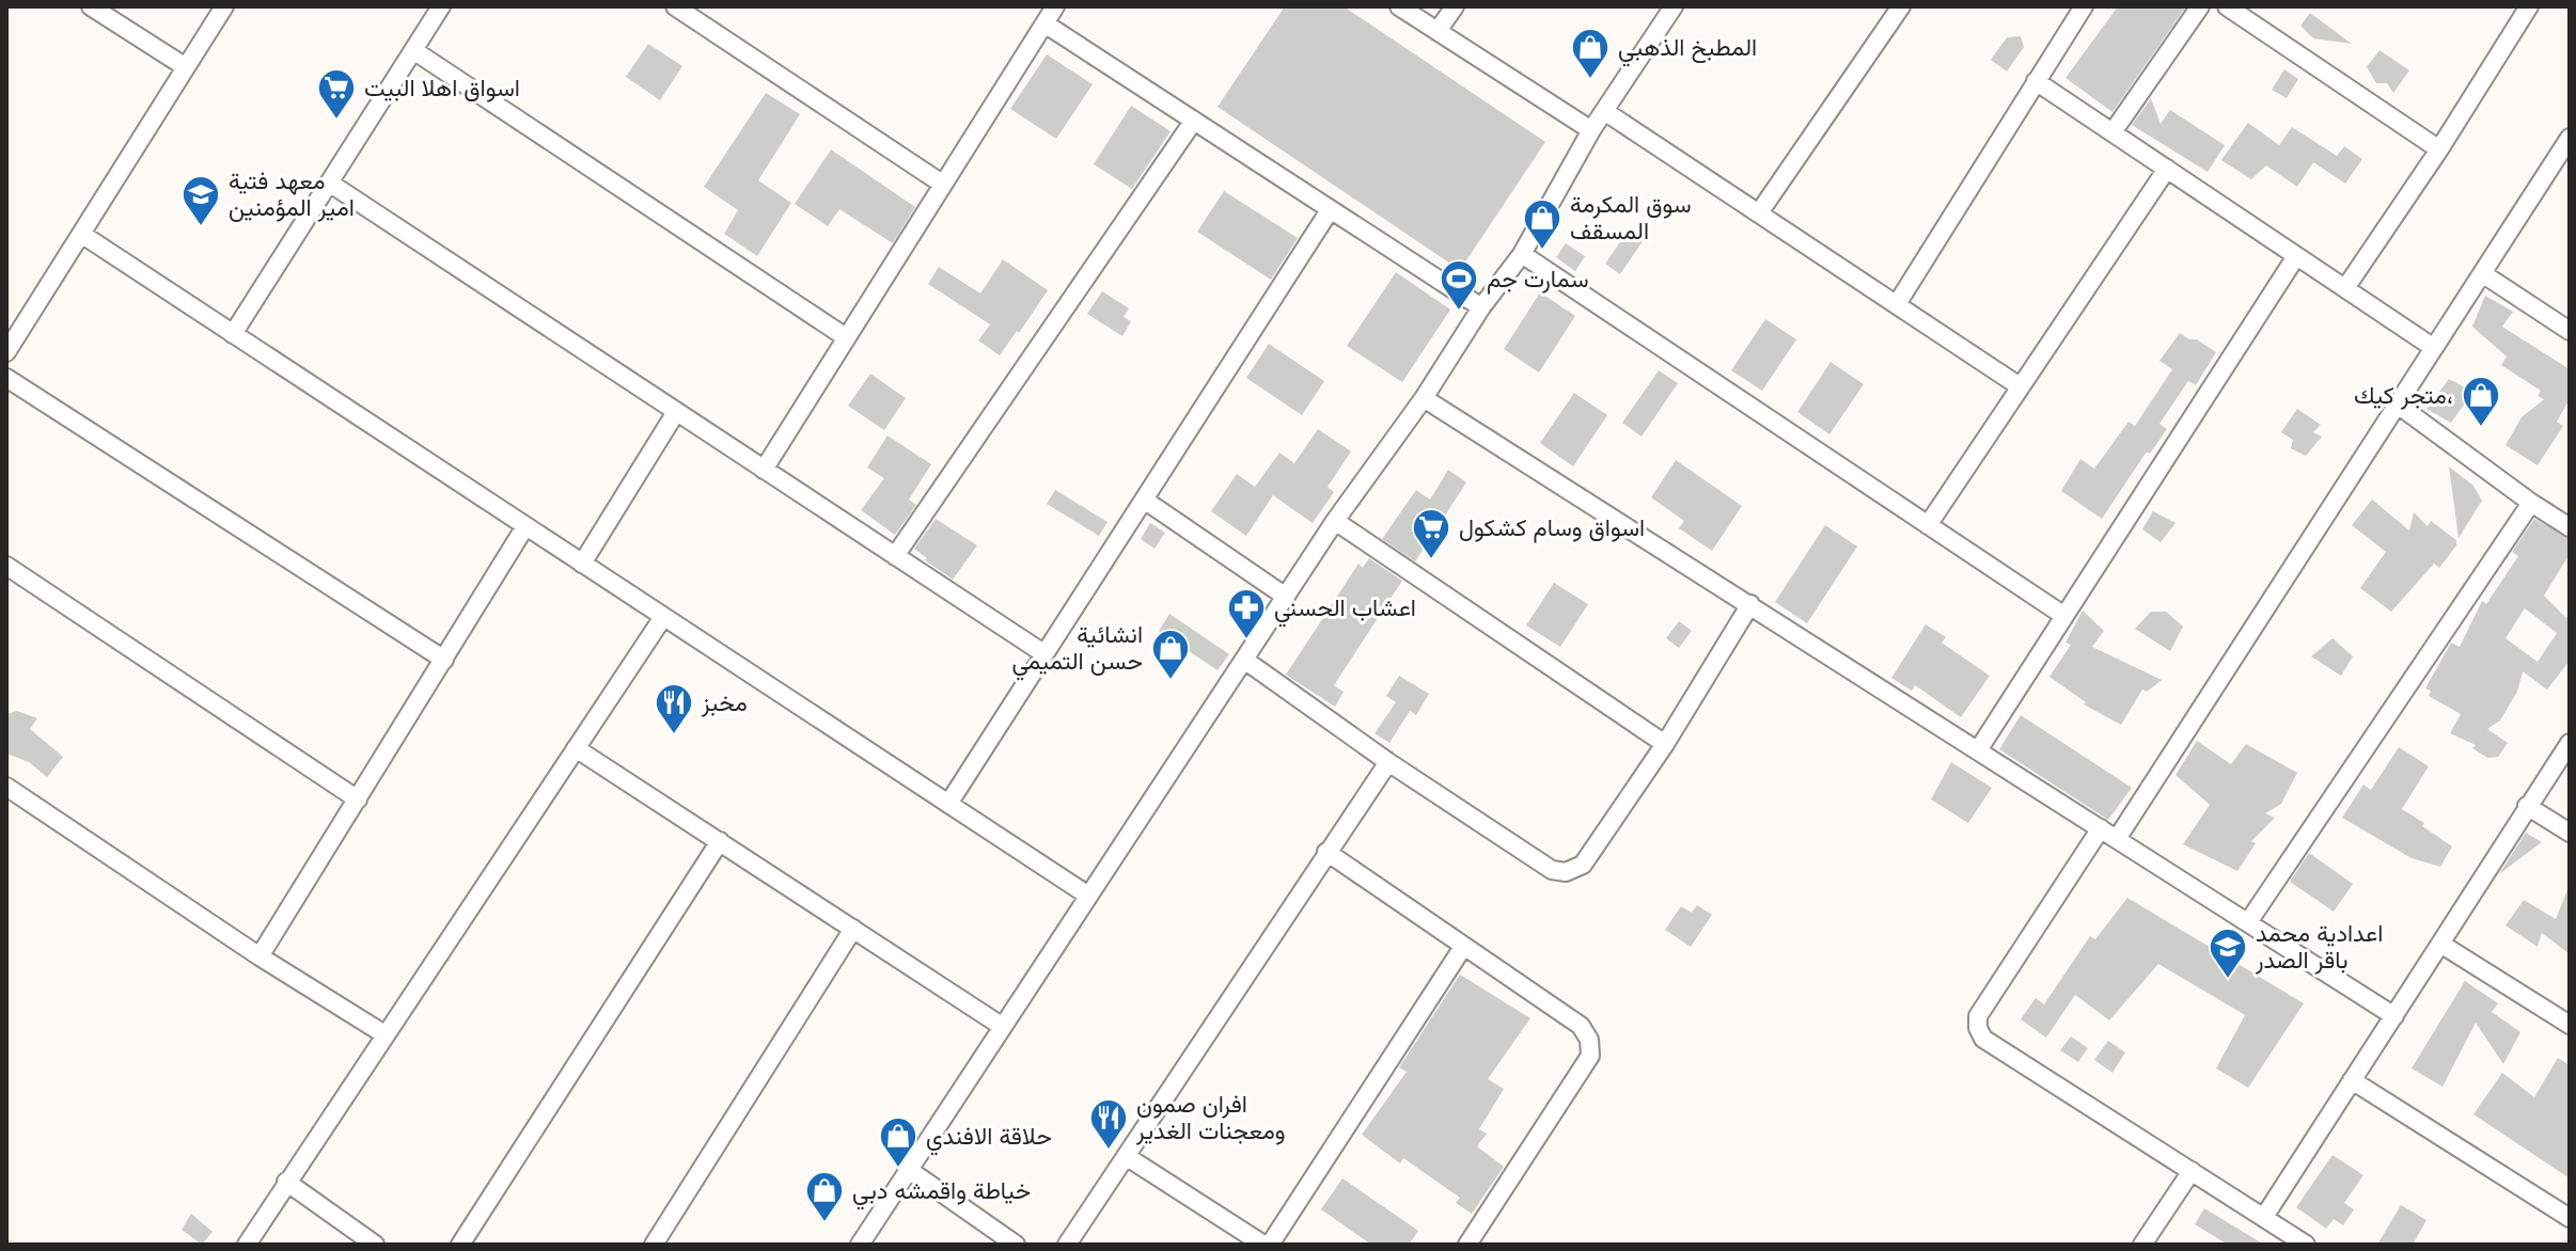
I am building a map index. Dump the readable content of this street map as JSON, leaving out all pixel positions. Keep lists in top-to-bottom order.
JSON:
{
  "places": {
    "shop": [
      "المطبخ الذهبي",
      "سوق المكرمة المسقف",
      "متجر كيك،",
      "انشائية حسن التميمي",
      "حلاقة الافندي",
      "خياطة واقمشه دبي"
    ],
    "supermarket": ["اسواق اهلا البيت", "اسواق وسام كشكول"],
    "school or university": ["معهد فتية امير المؤمنين", "اعدادية محمد باقر الصدر"],
    "sports": ["سمارت جم"],
    "pharmacy": ["اعشاب الحسني"],
    "restaurant": ["مخبز", "افران صمون ومعجنات الغدير"]
  }
}
